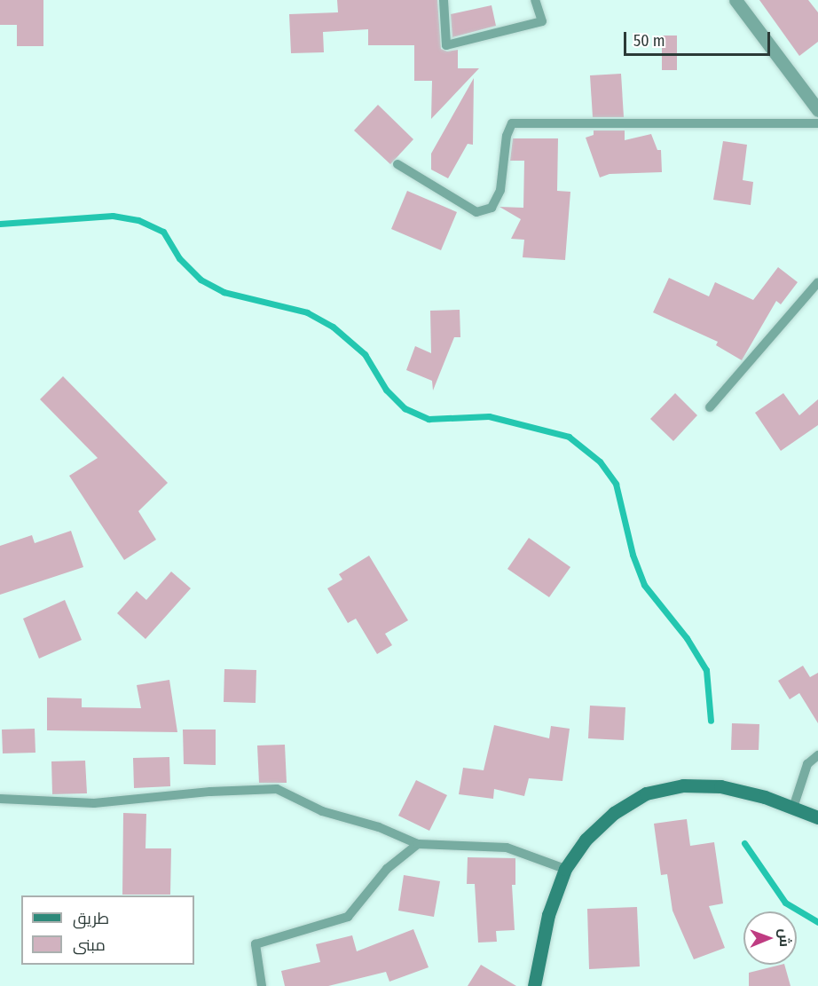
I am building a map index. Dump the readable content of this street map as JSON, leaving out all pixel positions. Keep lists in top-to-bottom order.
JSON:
{
  "legend": ["طريق", "مبنى"],
  "scale_bar": "50 m",
  "north": "right"
}
